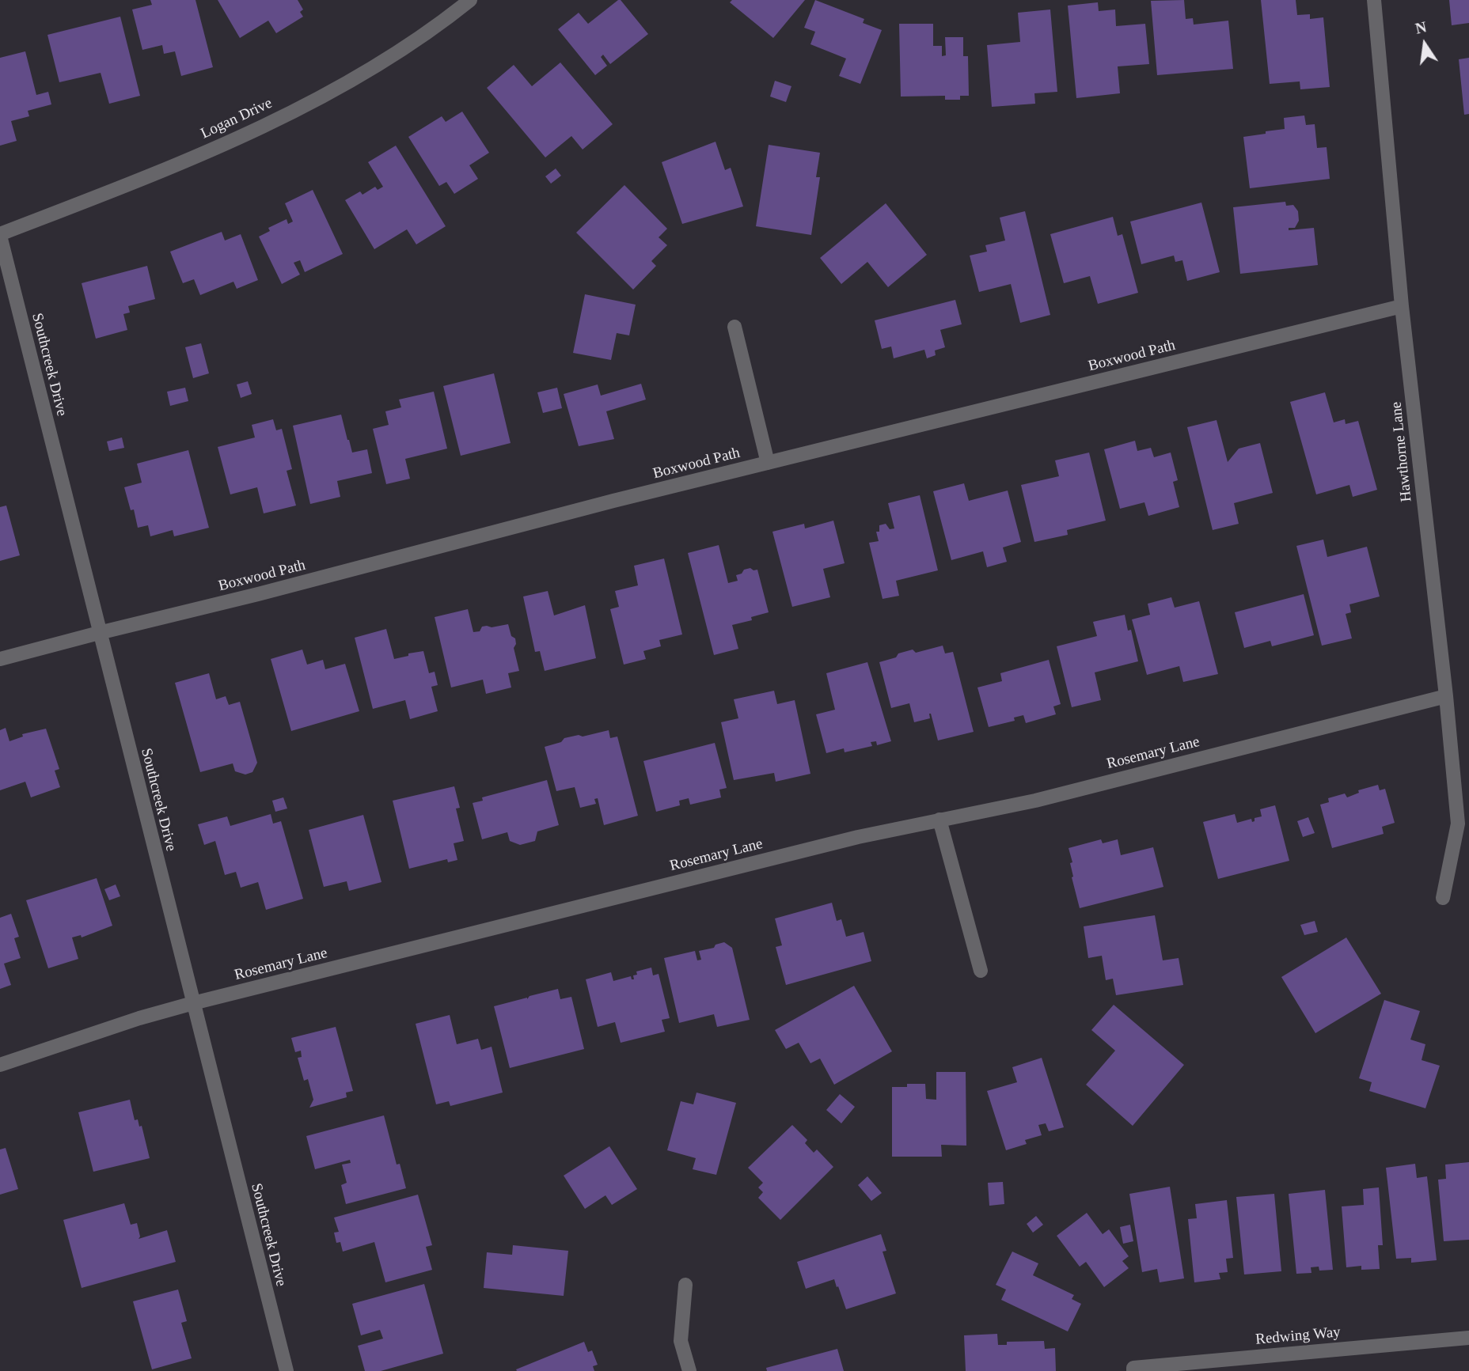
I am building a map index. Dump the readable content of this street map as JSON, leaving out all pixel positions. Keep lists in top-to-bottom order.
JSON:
{
  "streets": {
    "street": [
      "Logan Drive",
      "Boxwood Path",
      "Southcreek Drive",
      "Hawthorne Lane",
      "Rosemary Lane",
      "Redwing Way"
    ]
  },
  "crossings": [
    ["Logan Drive", "Southcreek Drive"],
    ["Boxwood Path", "Southcreek Drive"],
    ["Boxwood Path", "Hawthorne Lane"],
    ["Southcreek Drive", "Rosemary Lane"],
    ["Hawthorne Lane", "Rosemary Lane"]
  ],
  "north": "top"
}
